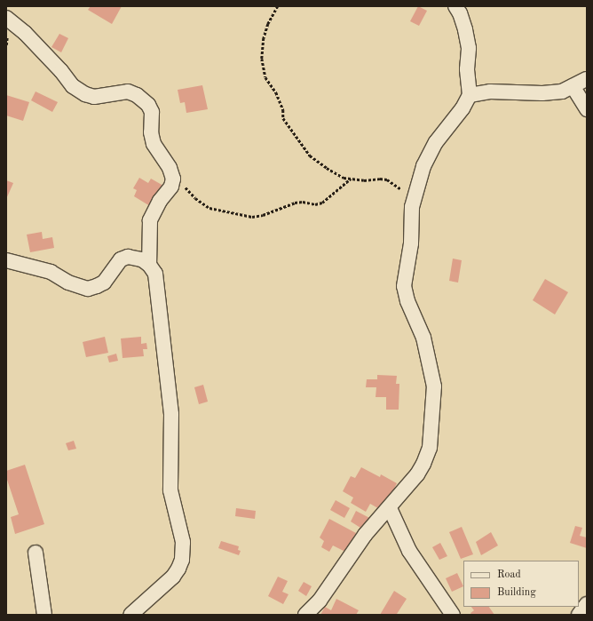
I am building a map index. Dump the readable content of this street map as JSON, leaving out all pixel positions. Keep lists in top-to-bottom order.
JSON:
{
  "legend": ["Road", "Building"]
}
